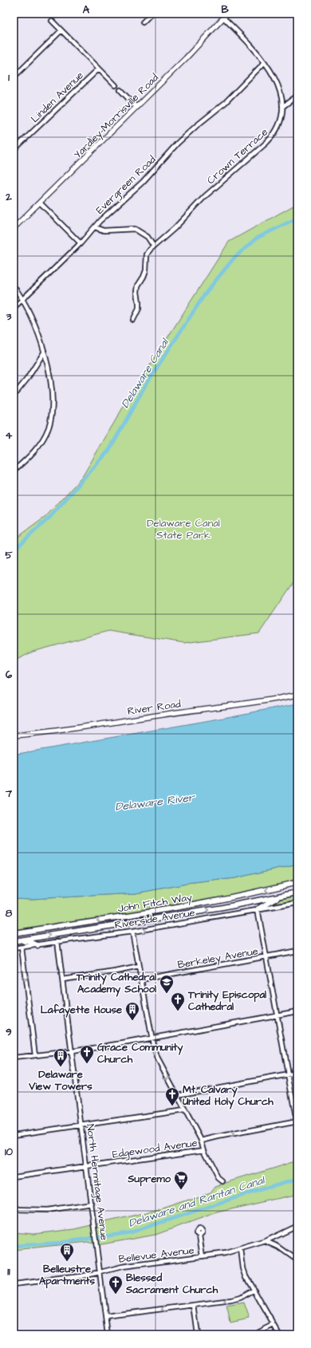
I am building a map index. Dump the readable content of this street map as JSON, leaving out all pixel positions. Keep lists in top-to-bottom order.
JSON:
{
  "streets": {
    "highway": ["John Fitch Way"],
    "main road": ["Yardley-Morrisville Road", "River Road"],
    "street": [
      "Linden Avenue",
      "Crown Terrace",
      "Evergreen Road",
      "Riverside Avenue",
      "Berkeley Avenue",
      "Edgewood Avenue",
      "North Hermitage Avenue",
      "Bellevue Avenue"
    ]
  },
  "crossings": [
    ["Yardley-Morrisville Road", "Crown Terrace"],
    ["Crown Terrace", "Evergreen Road"],
    ["Riverside Avenue", "North Hermitage Avenue"],
    ["Edgewood Avenue", "North Hermitage Avenue"],
    ["North Hermitage Avenue", "Bellevue Avenue"]
  ],
  "one_way": ["Riverside Avenue"],
  "water": ["Delaware Canal", "Delaware River", "Delaware and Raritan Canal"],
  "parks": ["Delaware Canal State Park"],
  "places": {
    "school or university": ["Trinity Cathedral Academy School"],
    "church": [
      "Trinity Episcopal Cathedral",
      "Grace Community Church",
      "Mt. Calvary United Holy Church",
      "Blessed Sacrament Church"
    ],
    "building": ["Lafayette House", "Delaware View Towers", "Belleustre Apartments"],
    "supermarket": ["Supremo"]
  },
  "grid": {
    "columns": ["A", "B"],
    "rows": [
      "1",
      "2",
      "3",
      "4",
      "5",
      "6",
      "7",
      "8",
      "9",
      "10",
      "11"
    ]
  }
}
